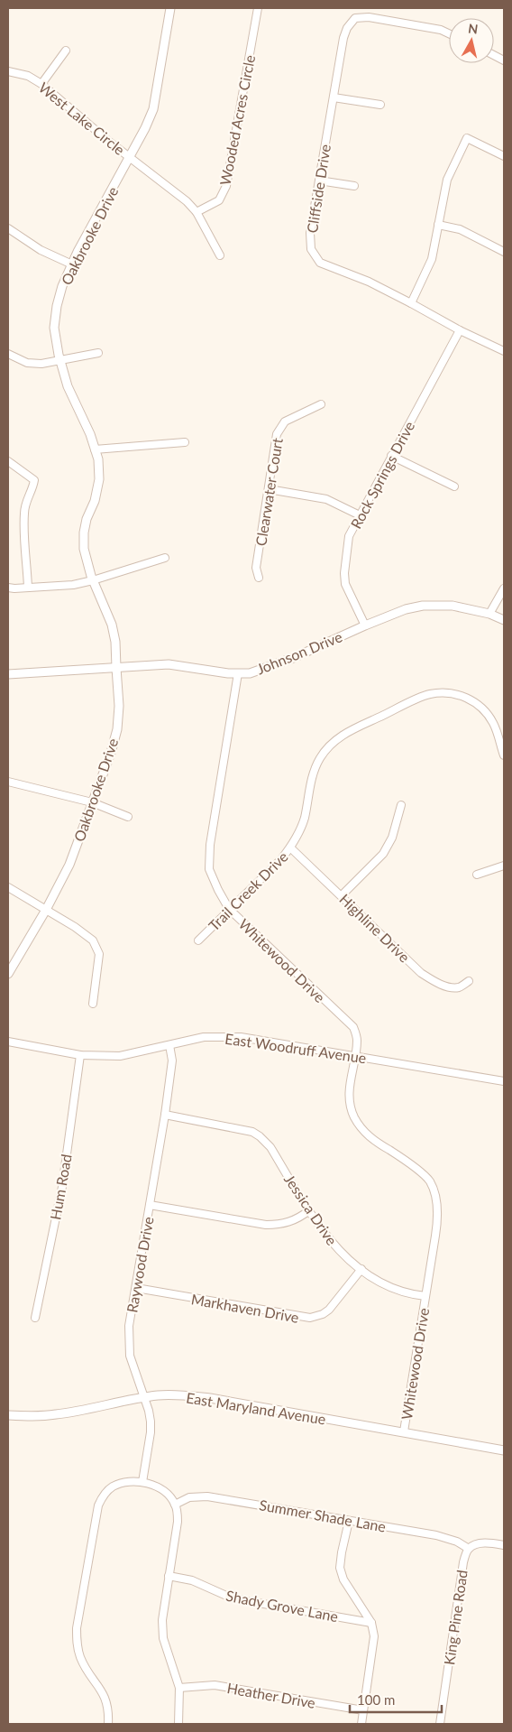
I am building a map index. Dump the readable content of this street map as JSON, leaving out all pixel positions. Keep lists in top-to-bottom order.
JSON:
{
  "streets": {
    "street": [
      "West Lake Circle",
      "Wooded Acres Circle",
      "Cliffside Drive",
      "Oakbrooke Drive",
      "Rock Springs Drive",
      "Clearwater Court",
      "Johnson Drive",
      "Trail Creek Drive",
      "Highline Drive",
      "Whitewood Drive",
      "East Woodruff Avenue",
      "Hum Road",
      "Jessica Drive",
      "Raywood Drive",
      "Markhaven Drive",
      "East Maryland Avenue",
      "Summer Shade Lane",
      "Shady Grove Lane",
      "King Pine Road",
      "Heather Drive"
    ]
  },
  "crossings": [
    ["West Lake Circle", "Oakbrooke Drive"],
    ["Cliffside Drive", "Rock Springs Drive"],
    ["Oakbrooke Drive", "Johnson Drive"],
    ["Rock Springs Drive", "Johnson Drive"],
    ["Johnson Drive", "Whitewood Drive"],
    ["Trail Creek Drive", "Highline Drive"],
    ["Trail Creek Drive", "Whitewood Drive"],
    ["Whitewood Drive", "East Woodruff Avenue"],
    ["Whitewood Drive", "Jessica Drive"],
    ["Whitewood Drive", "East Maryland Avenue"],
    ["East Woodruff Avenue", "Hum Road"],
    ["East Woodruff Avenue", "Raywood Drive"],
    ["Jessica Drive", "Raywood Drive"],
    ["Jessica Drive", "Markhaven Drive"],
    ["Raywood Drive", "Markhaven Drive"],
    ["Raywood Drive", "East Maryland Avenue"],
    ["Summer Shade Lane", "King Pine Road"]
  ],
  "scale_bar": "100 m",
  "north": "top"
}
